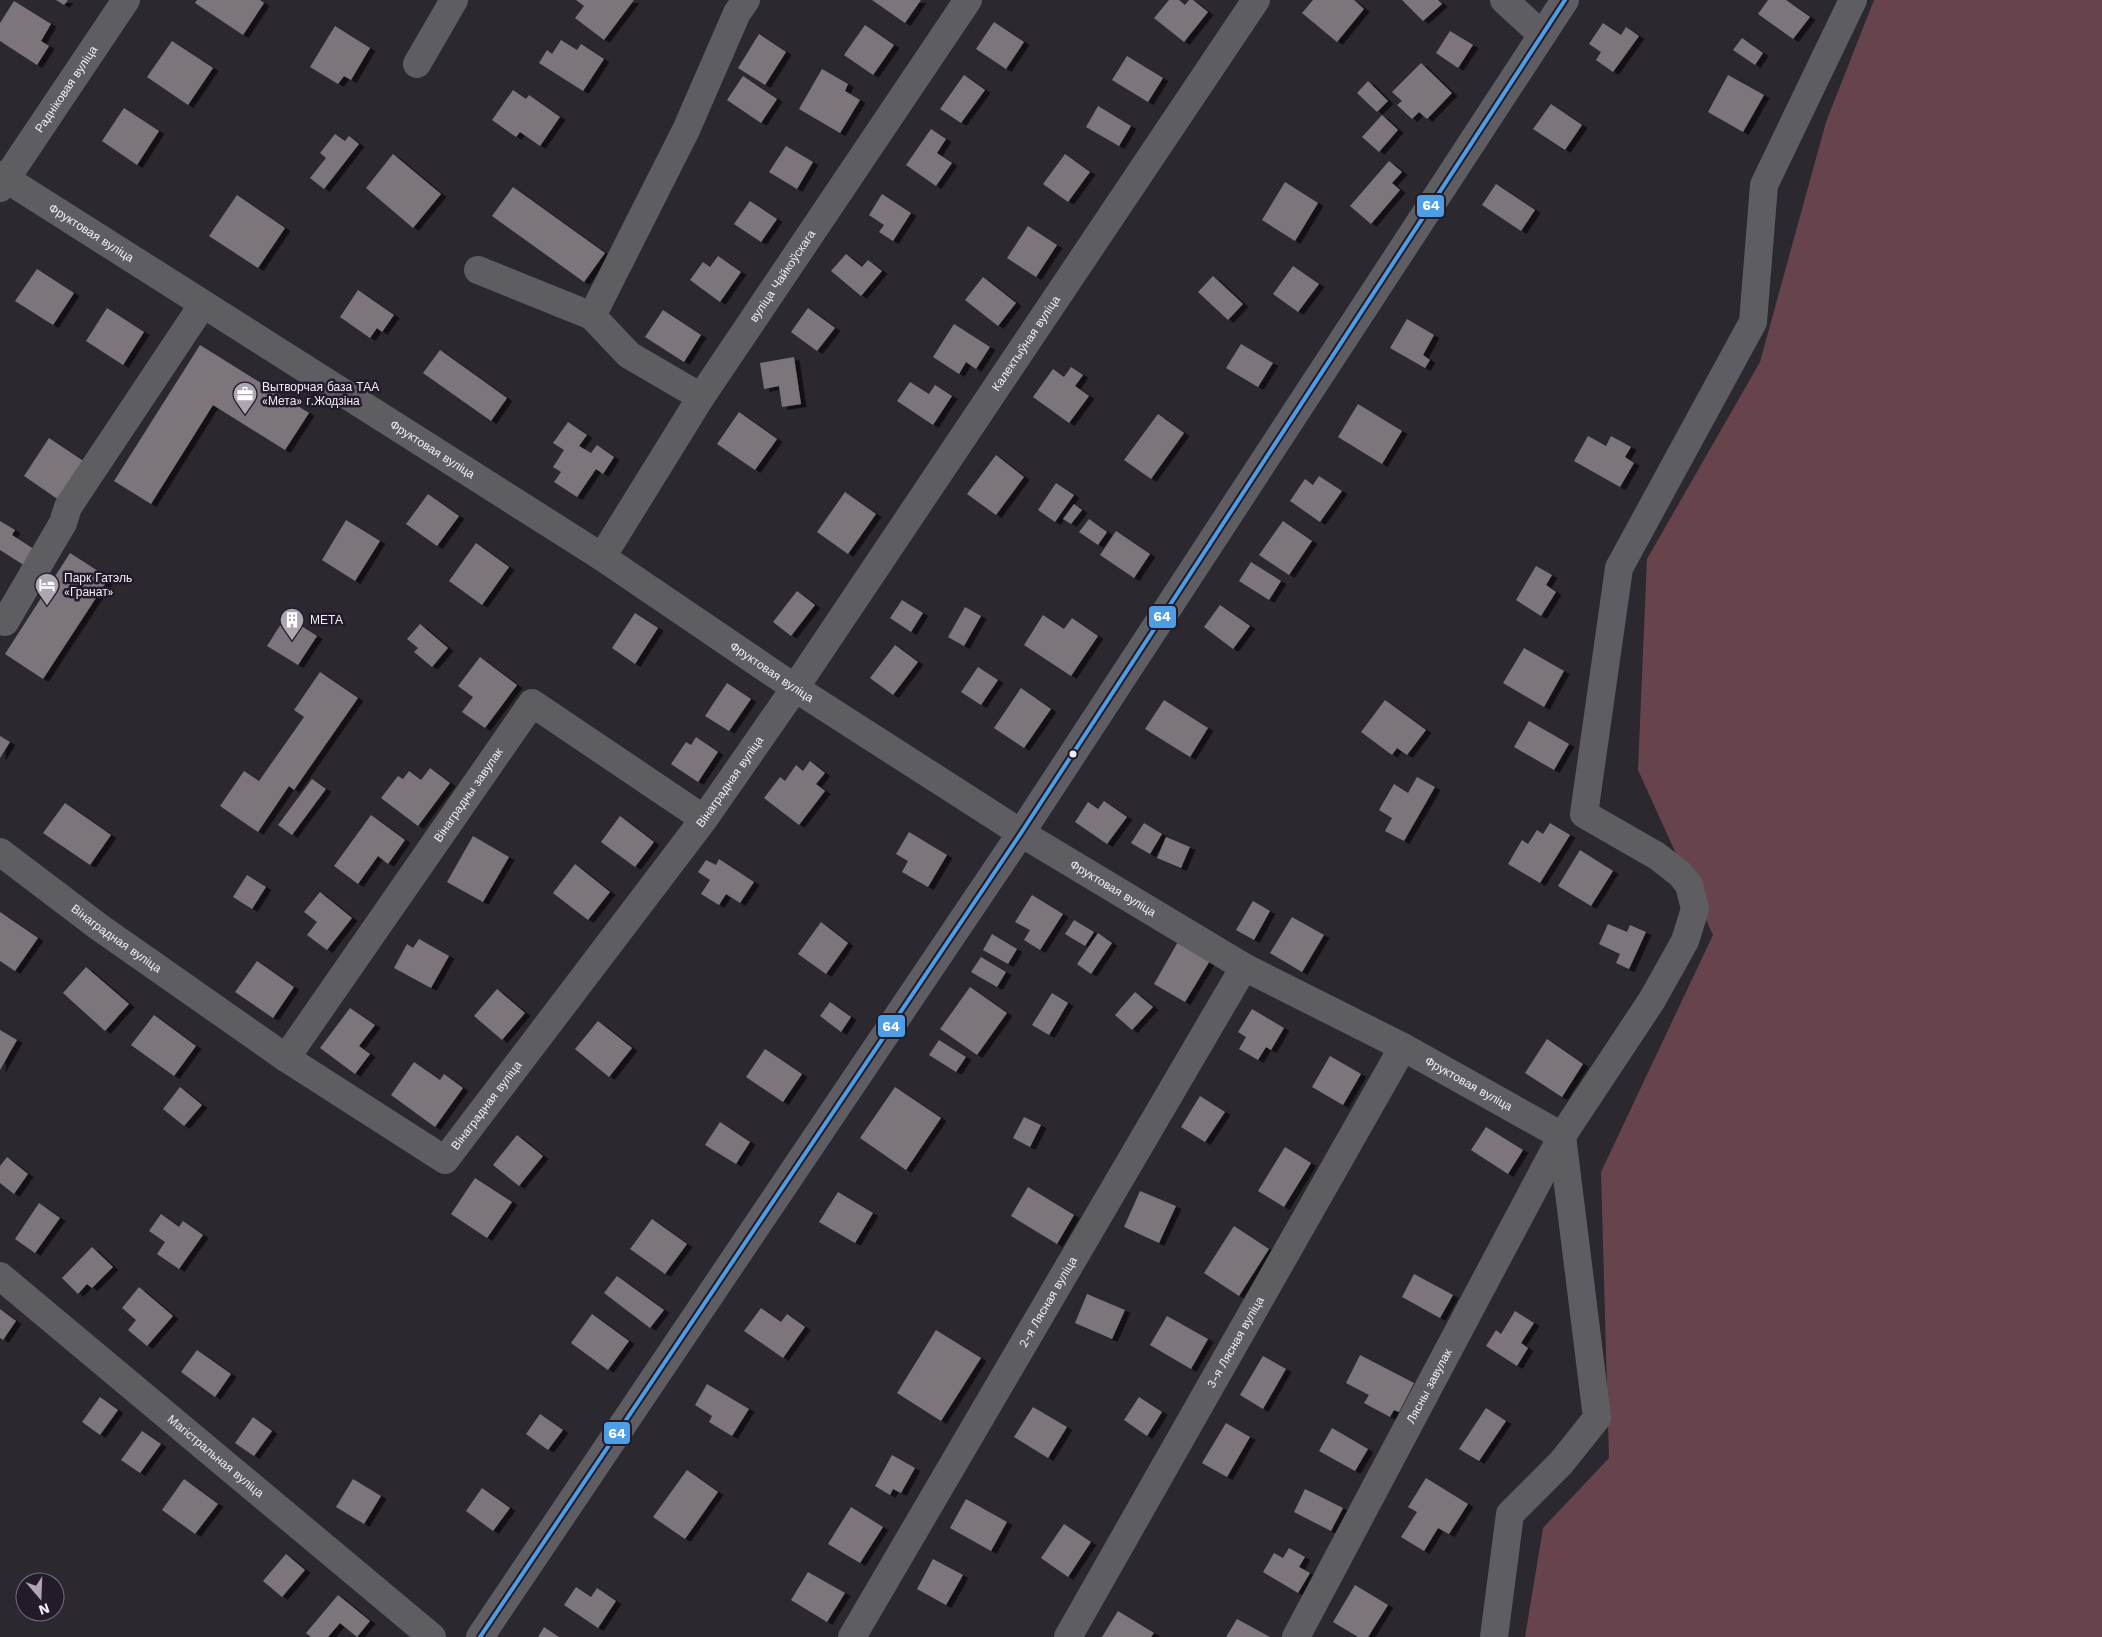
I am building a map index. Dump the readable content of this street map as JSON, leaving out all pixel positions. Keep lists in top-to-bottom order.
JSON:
{
  "streets": {
    "street": [
      "Радніковая вуліца",
      "Фруктовая вуліца",
      "вуліца Чайкоўскага",
      "Калектыўная вуліца",
      "Вінаградная вуліца",
      "Вінаградны завулак",
      "2-я Лясная вуліца",
      "3-я Лясная вуліца",
      "Лясны завулак",
      "Магістральная вуліца"
    ]
  },
  "crossings": [
    ["Радніковая вуліца", "Фруктовая вуліца"],
    ["Фруктовая вуліца", "вуліца Чайкоўскага"],
    ["Фруктовая вуліца", "Калектыўная вуліца"],
    ["Фруктовая вуліца", "Вінаградная вуліца"],
    ["Фруктовая вуліца", "2-я Лясная вуліца"],
    ["Фруктовая вуліца", "3-я Лясная вуліца"],
    ["Фруктовая вуліца", "Лясны завулак"],
    ["Калектыўная вуліца", "Вінаградная вуліца"],
    ["Вінаградная вуліца", "Вінаградны завулак"]
  ],
  "places": {
    "office": ["Вытворчая база ТАА «Мета» г.Жодзіна"],
    "hotel": ["Парк Гатэль «Гранат»"],
    "building": ["МЕТА"]
  },
  "lines": ["transit line 64"],
  "north": "bottom"
}
